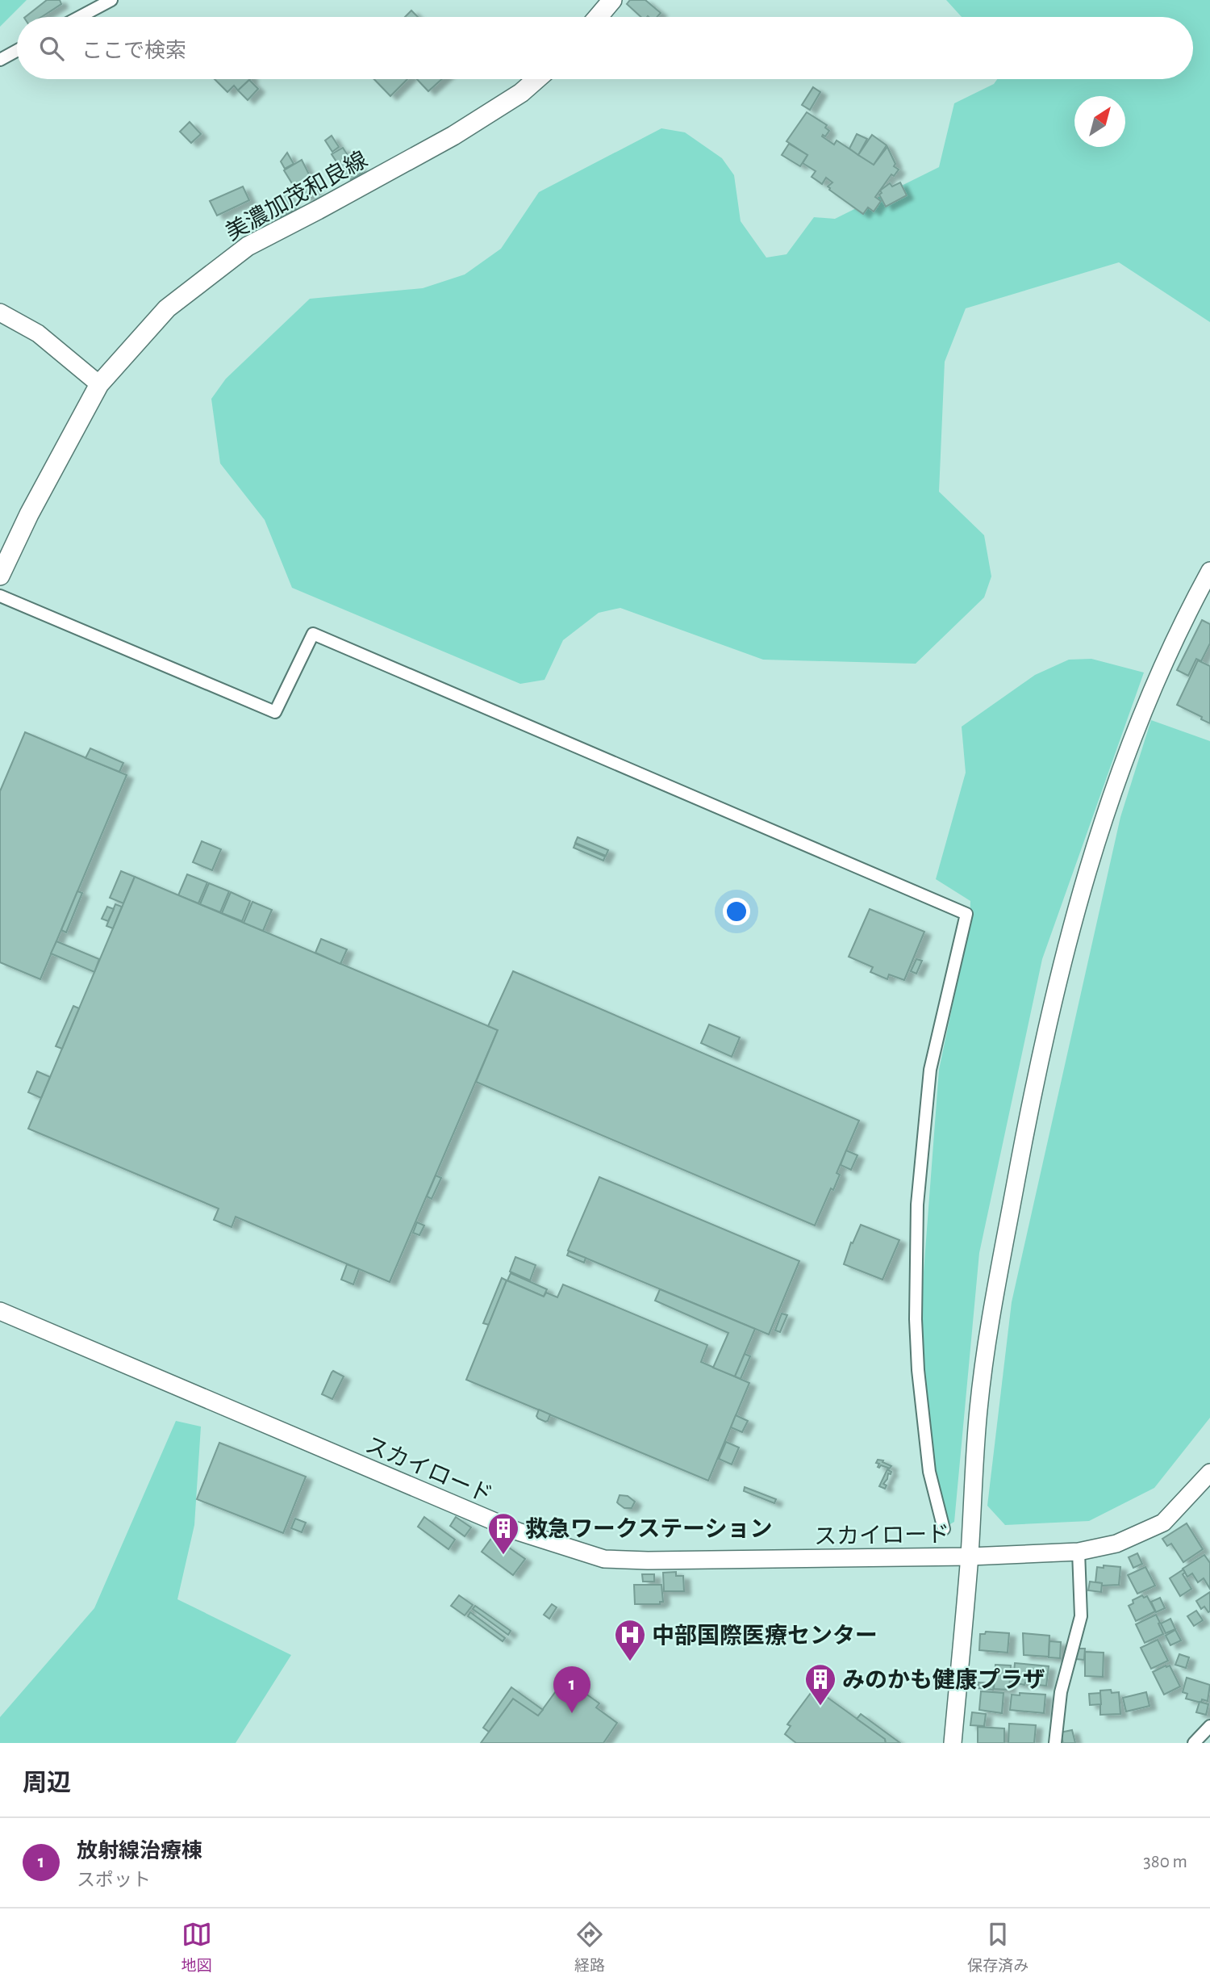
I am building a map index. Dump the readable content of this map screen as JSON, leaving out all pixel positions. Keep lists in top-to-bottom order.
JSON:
{
  "streets": {
    "main road": ["美濃加茂和良線"],
    "street": ["スカイロード"]
  },
  "places": {
    "building": ["救急ワークステーション", "みのかも健康プラザ"],
    "hospital": ["中部国際医療センター"]
  },
  "north": "top right",
  "page": {
    "search": "ここで検索",
    "pins": "1",
    "heading": "周辺",
    "list": [
      {
        "mark": "1",
        "name": "放射線治療棟",
        "note": "スポット",
        "value": "380 m"
      }
    ],
    "nav": ["地図", "経路", "保存済み"]
  }
}
